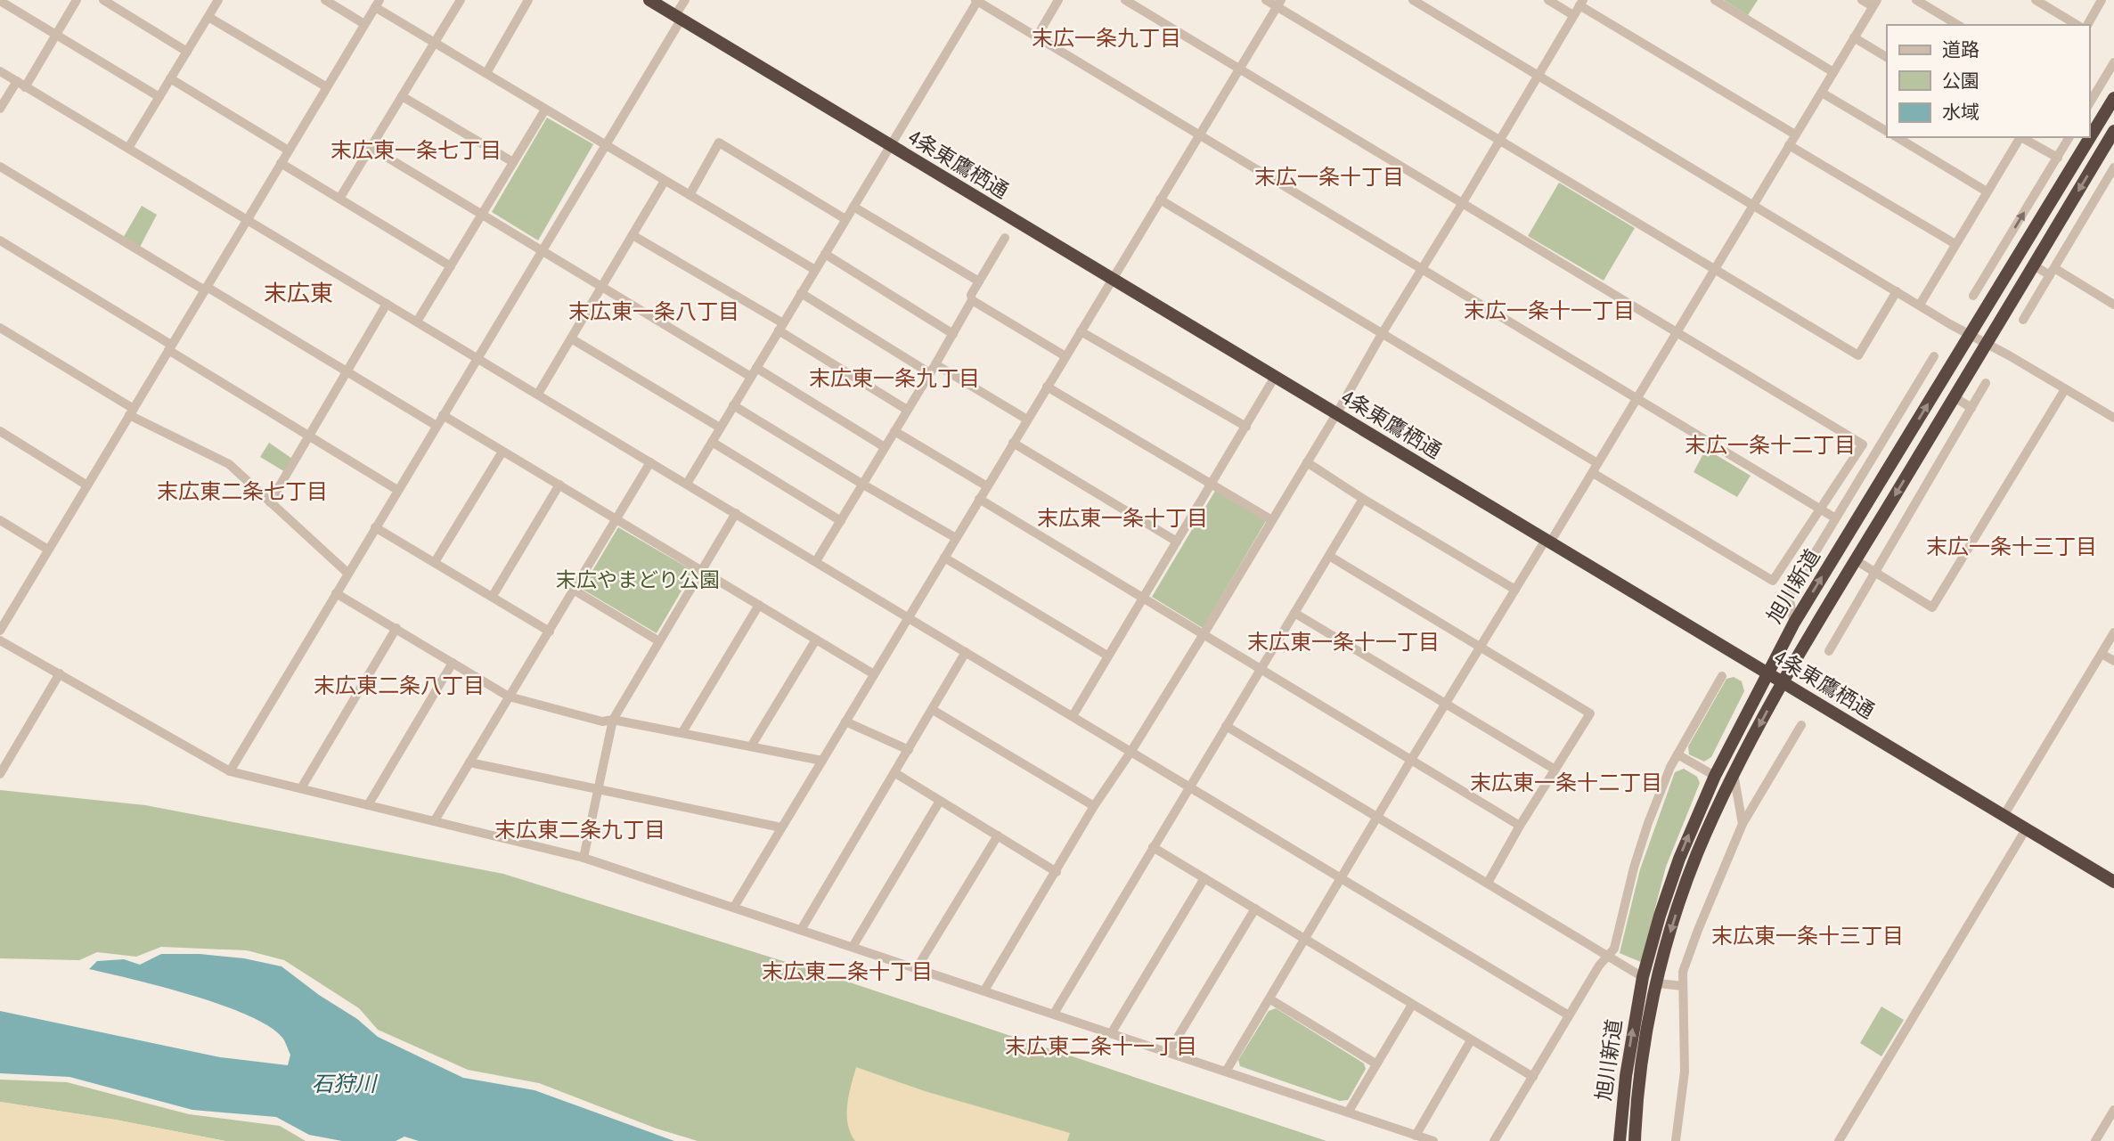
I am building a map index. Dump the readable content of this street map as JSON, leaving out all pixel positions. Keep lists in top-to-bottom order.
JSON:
{
  "streets": {
    "highway": ["4条東鷹栖通", "旭川新道"]
  },
  "crossings": [
    ["4条東鷹栖通", "旭川新道"]
  ],
  "districts": [
    "末広一条九丁目",
    "末広東一条七丁目",
    "末広一条十丁目",
    "末広東",
    "末広一条十一丁目",
    "末広東一条八丁目",
    "末広東一条九丁目",
    "末広一条十二丁目",
    "末広東二条七丁目",
    "末広東一条十丁目",
    "末広一条十三丁目",
    "末広東一条十一丁目",
    "末広東二条八丁目",
    "末広東一条十二丁目",
    "末広東二条九丁目",
    "末広東一条十三丁目",
    "末広東二条十丁目",
    "末広東二条十一丁目"
  ],
  "water": ["石狩川"],
  "parks": ["末広やまどり公園"],
  "legend": ["道路", "公園", "水域"]
}
